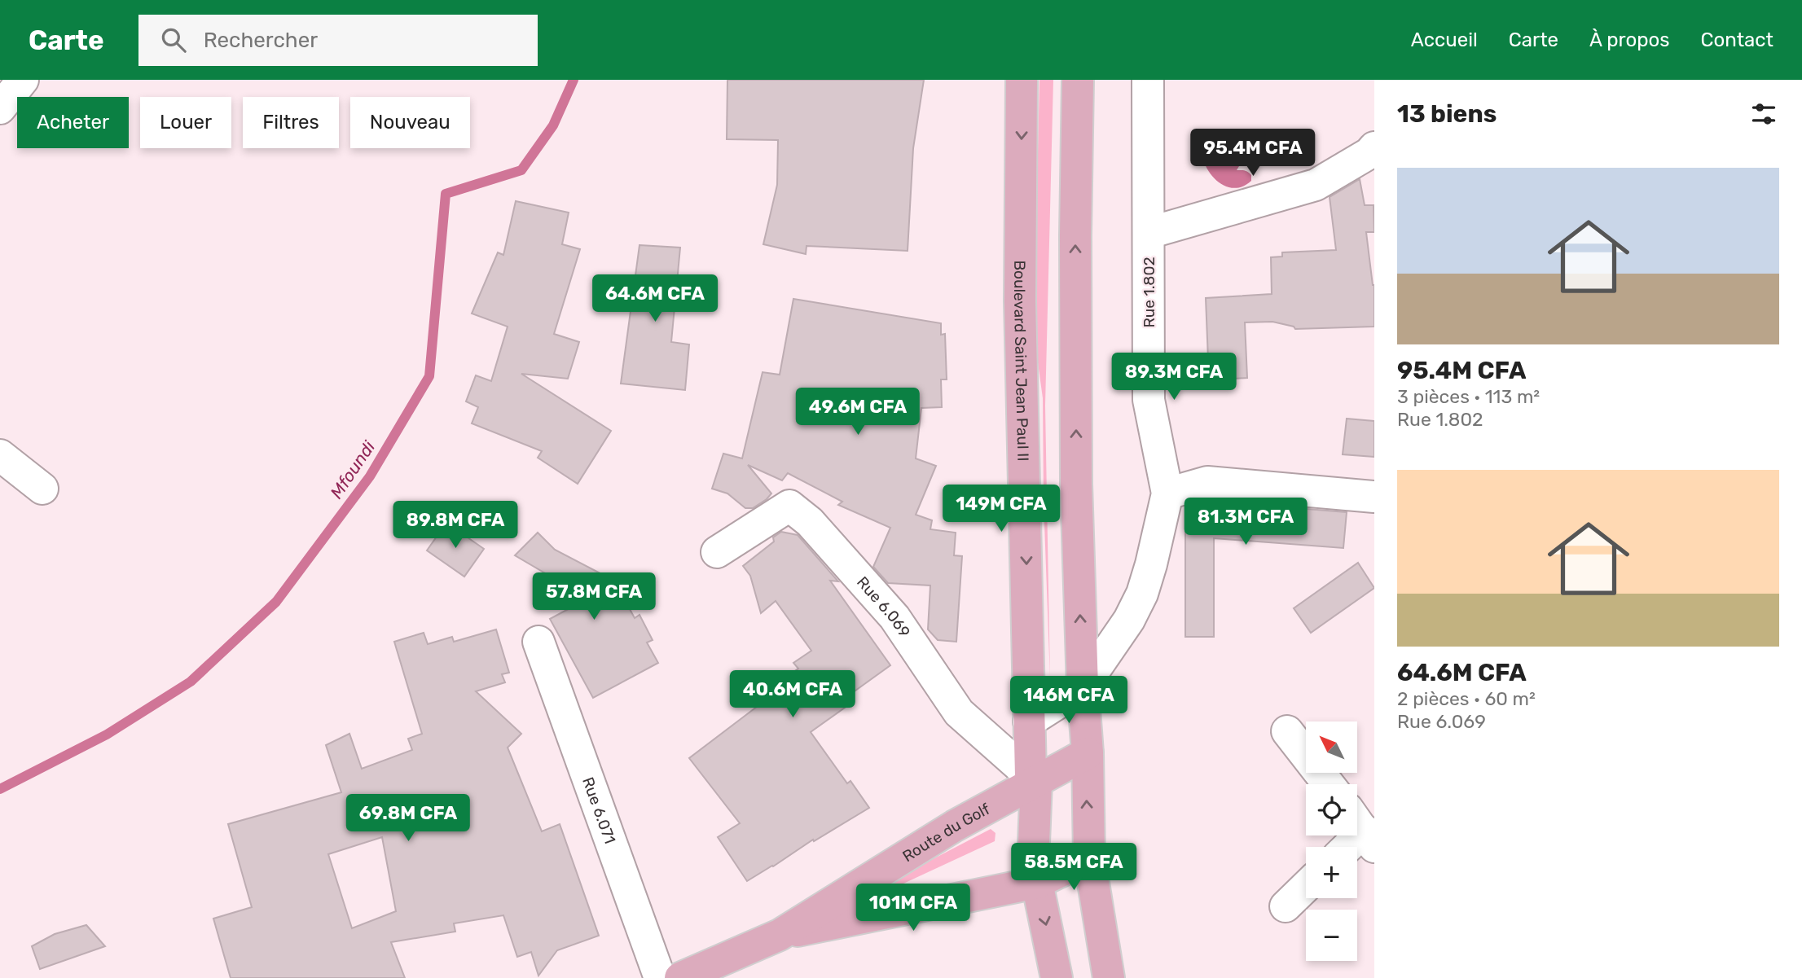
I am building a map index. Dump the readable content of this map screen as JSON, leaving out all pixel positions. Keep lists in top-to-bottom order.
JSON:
{
  "streets": {
    "main road": ["Boulevard Saint Jean Paul II", "Route du Golf"],
    "street": ["Rue 1.802", "Rue 6.069", "Rue 6.071"]
  },
  "crossings": [
    ["Boulevard Saint Jean Paul II", "Rue 6.069"],
    ["Boulevard Saint Jean Paul II", "Route du Golf"],
    ["Rue 6.069", "Route du Golf"]
  ],
  "water": ["Mfoundi"],
  "north": "top left",
  "page": {
    "header": "Carte",
    "search": "Rechercher",
    "nav": [
      "Accueil",
      "Carte",
      "À propos",
      "Contact"
    ],
    "heading": "13 biens",
    "chip": [
      "Acheter",
      "Louer",
      "Filtres",
      "Nouveau"
    ],
    "price": [
      "95.4M CFA",
      "64.6M CFA",
      "89.3M CFA",
      "49.6M CFA",
      "149M CFA",
      "81.3M CFA",
      "89.8M CFA",
      "57.8M CFA",
      "40.6M CFA",
      "146M CFA",
      "69.8M CFA",
      "58.5M CFA",
      "101M CFA"
    ],
    "list": [
      {
        "name": "95.4M CFA",
        "note": "3 pièces · 113 m² · Rue 1.802"
      },
      {
        "name": "64.6M CFA",
        "note": "2 pièces · 60 m² · Rue 6.069"
      }
    ],
    "map_buttons": ["+", "−"]
  }
}
